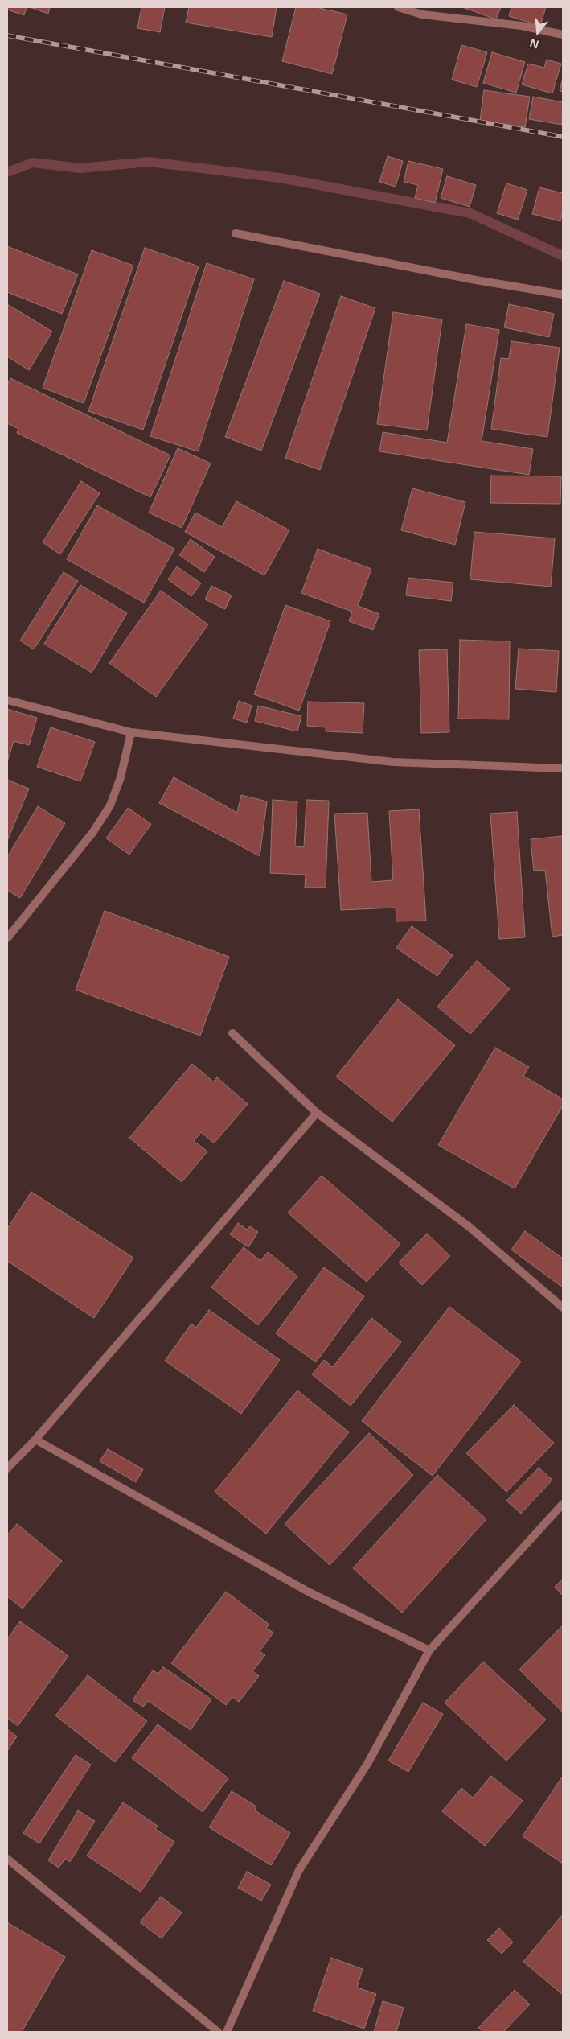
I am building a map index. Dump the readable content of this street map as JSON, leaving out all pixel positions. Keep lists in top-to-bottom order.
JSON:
{
  "north": "bottom"
}
